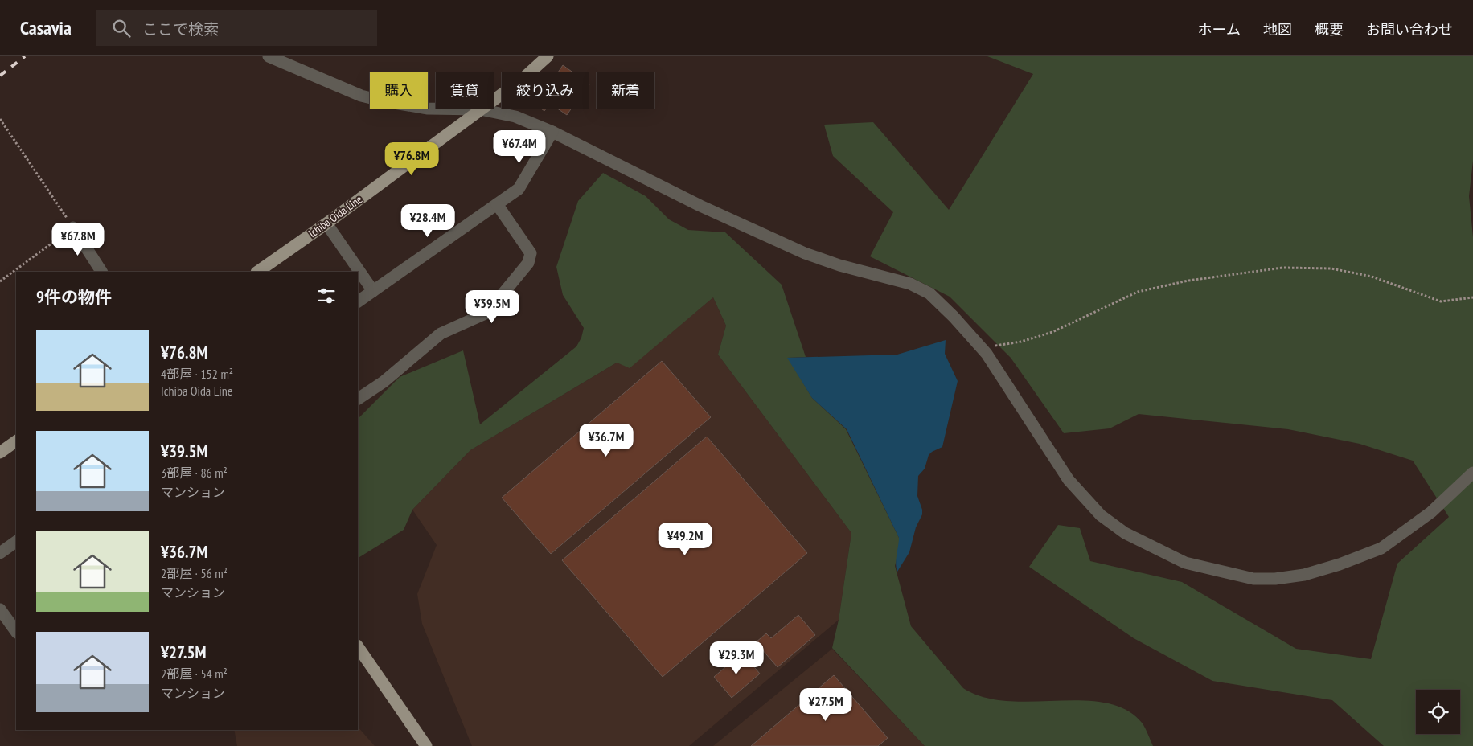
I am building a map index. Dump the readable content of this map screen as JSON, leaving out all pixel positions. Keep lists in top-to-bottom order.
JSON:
{
  "streets": {
    "main road": ["Ichiba Oida Line"]
  },
  "page": {
    "header": "Casavia",
    "search": "ここで検索",
    "nav": [
      "ホーム",
      "地図",
      "概要",
      "お問い合わせ"
    ],
    "chip": [
      "購入",
      "賃貸",
      "絞り込み",
      "新着"
    ],
    "price": [
      "¥67.4M",
      "¥76.8M",
      "¥28.4M",
      "¥67.8M",
      "¥39.5M",
      "¥36.7M",
      "¥49.2M",
      "¥29.3M",
      "¥27.5M"
    ],
    "heading": "9件の物件",
    "list": [
      {
        "name": "¥76.8M",
        "note": "4部屋 · 152 m² · Ichiba Oida Line"
      },
      {
        "name": "¥39.5M",
        "note": "3部屋 · 86 m² · マンション"
      },
      {
        "name": "¥36.7M",
        "note": "2部屋 · 56 m² · マンション"
      },
      {
        "name": "¥27.5M",
        "note": "2部屋 · 54 m² · マンション"
      }
    ]
  }
}
